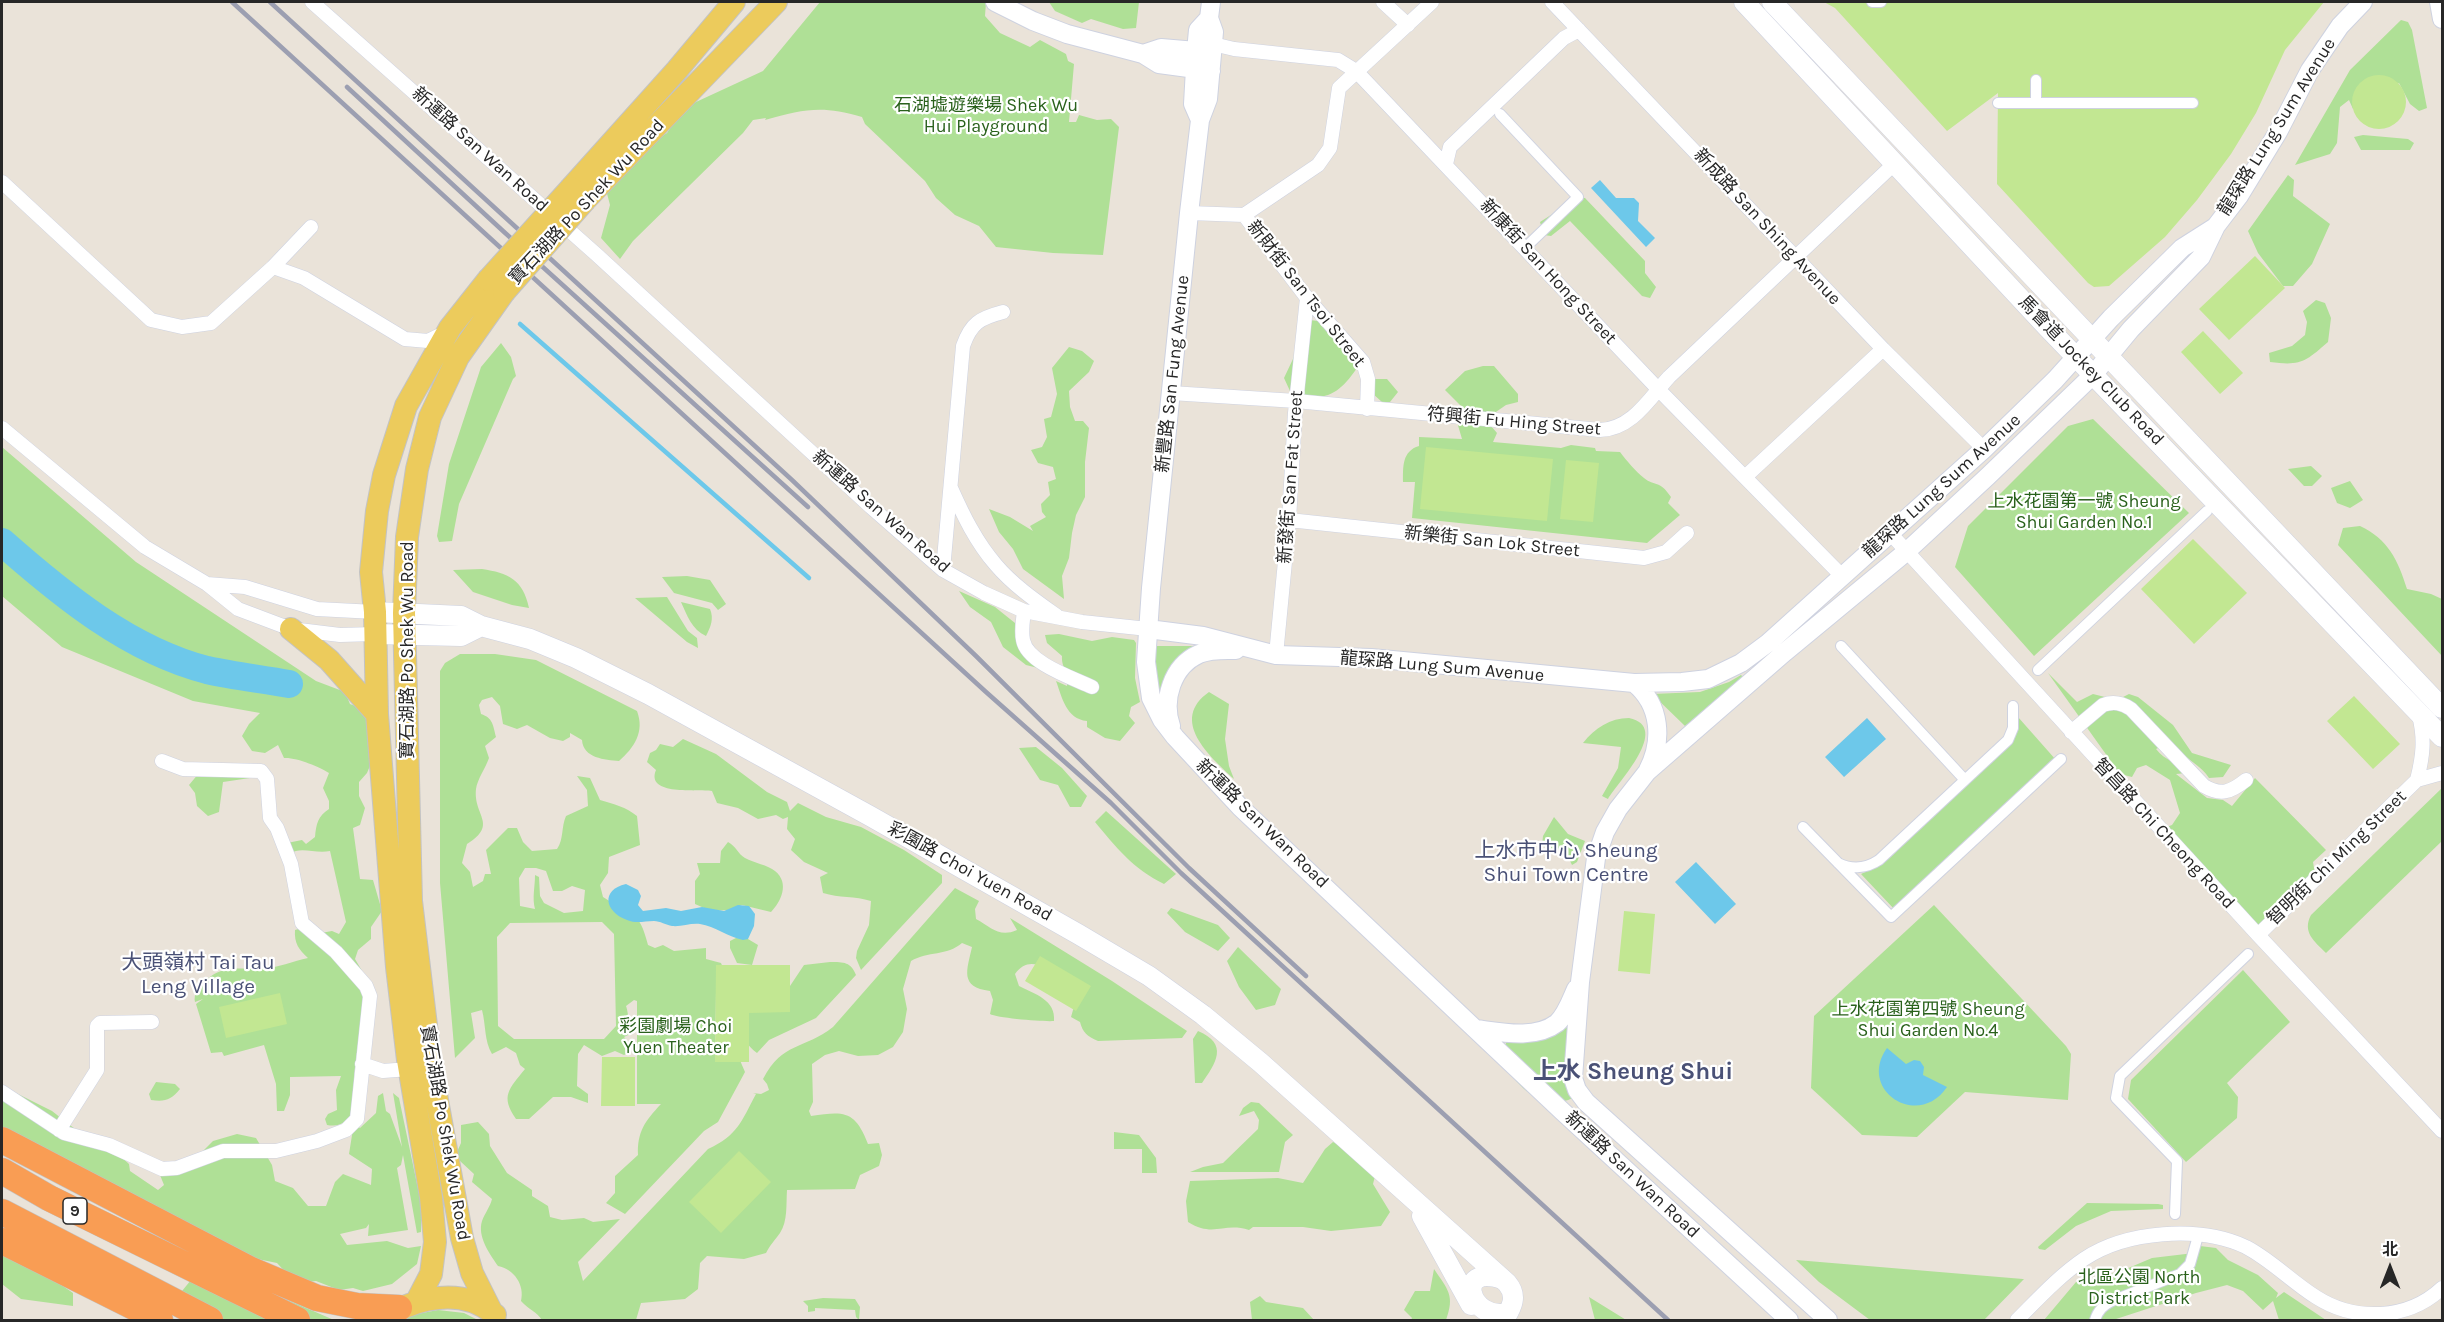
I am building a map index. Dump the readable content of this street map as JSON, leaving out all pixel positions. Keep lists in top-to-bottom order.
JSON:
{
  "streets": {
    "highway": ["9"],
    "main road": ["寶石湖路 Po Shek Wu Road", "馬會道 Jockey Club Road", "彩園路 Choi Yuen Road"],
    "street": [
      "龍琛路 Lung Sum Avenue",
      "新運路 San Wan Road",
      "新成路 San Shing Avenue",
      "新康街 San Hong Street",
      "新財街 San Tsoi Street",
      "新豐路 San Fung Avenue",
      "符興街 Fu Hing Street",
      "新發街 San Fat Street",
      "新樂街 San Lok Street",
      "智昌路 Chi Cheong Road",
      "智明街 Chi Ming Street"
    ]
  },
  "crossings": [
    ["龍琛路 Lung Sum Avenue", "新運路 San Wan Road"],
    ["龍琛路 Lung Sum Avenue", "新成路 San Shing Avenue"],
    ["龍琛路 Lung Sum Avenue", "新康街 San Hong Street"],
    ["龍琛路 Lung Sum Avenue", "馬會道 Jockey Club Road"],
    ["龍琛路 Lung Sum Avenue", "新豐路 San Fung Avenue"],
    ["龍琛路 Lung Sum Avenue", "新發街 San Fat Street"],
    ["龍琛路 Lung Sum Avenue", "智昌路 Chi Cheong Road"],
    ["新運路 San Wan Road", "新豐路 San Fung Avenue"],
    ["寶石湖路 Po Shek Wu Road", "彩園路 Choi Yuen Road"],
    ["新成路 San Shing Avenue", "符興街 Fu Hing Street"],
    ["新康街 San Hong Street", "新豐路 San Fung Avenue"],
    ["新康街 San Hong Street", "符興街 Fu Hing Street"],
    ["新財街 San Tsoi Street", "符興街 Fu Hing Street"],
    ["新財街 San Tsoi Street", "新發街 San Fat Street"],
    ["馬會道 Jockey Club Road", "符興街 Fu Hing Street"],
    ["馬會道 Jockey Club Road", "智明街 Chi Ming Street"],
    ["新豐路 San Fung Avenue", "符興街 Fu Hing Street"],
    ["符興街 Fu Hing Street", "新發街 San Fat Street"],
    ["新發街 San Fat Street", "新樂街 San Lok Street"],
    ["智昌路 Chi Cheong Road", "智明街 Chi Ming Street"]
  ],
  "districts": ["上水市中心 Sheung Shui Town Centre", "大頭嶺村 Tai Tau Leng Village", "上水 Sheung Shui"],
  "parks": [
    "石湖墟遊樂場 Shek Wu Hui Playground",
    "上水花園第一號 Sheung Shui Garden No.1",
    "上水花園第四號 Sheung Shui Garden No.4",
    "彩園劇場 Choi Yuen Theater",
    "北區公園 North District Park"
  ],
  "north": "top"
}
